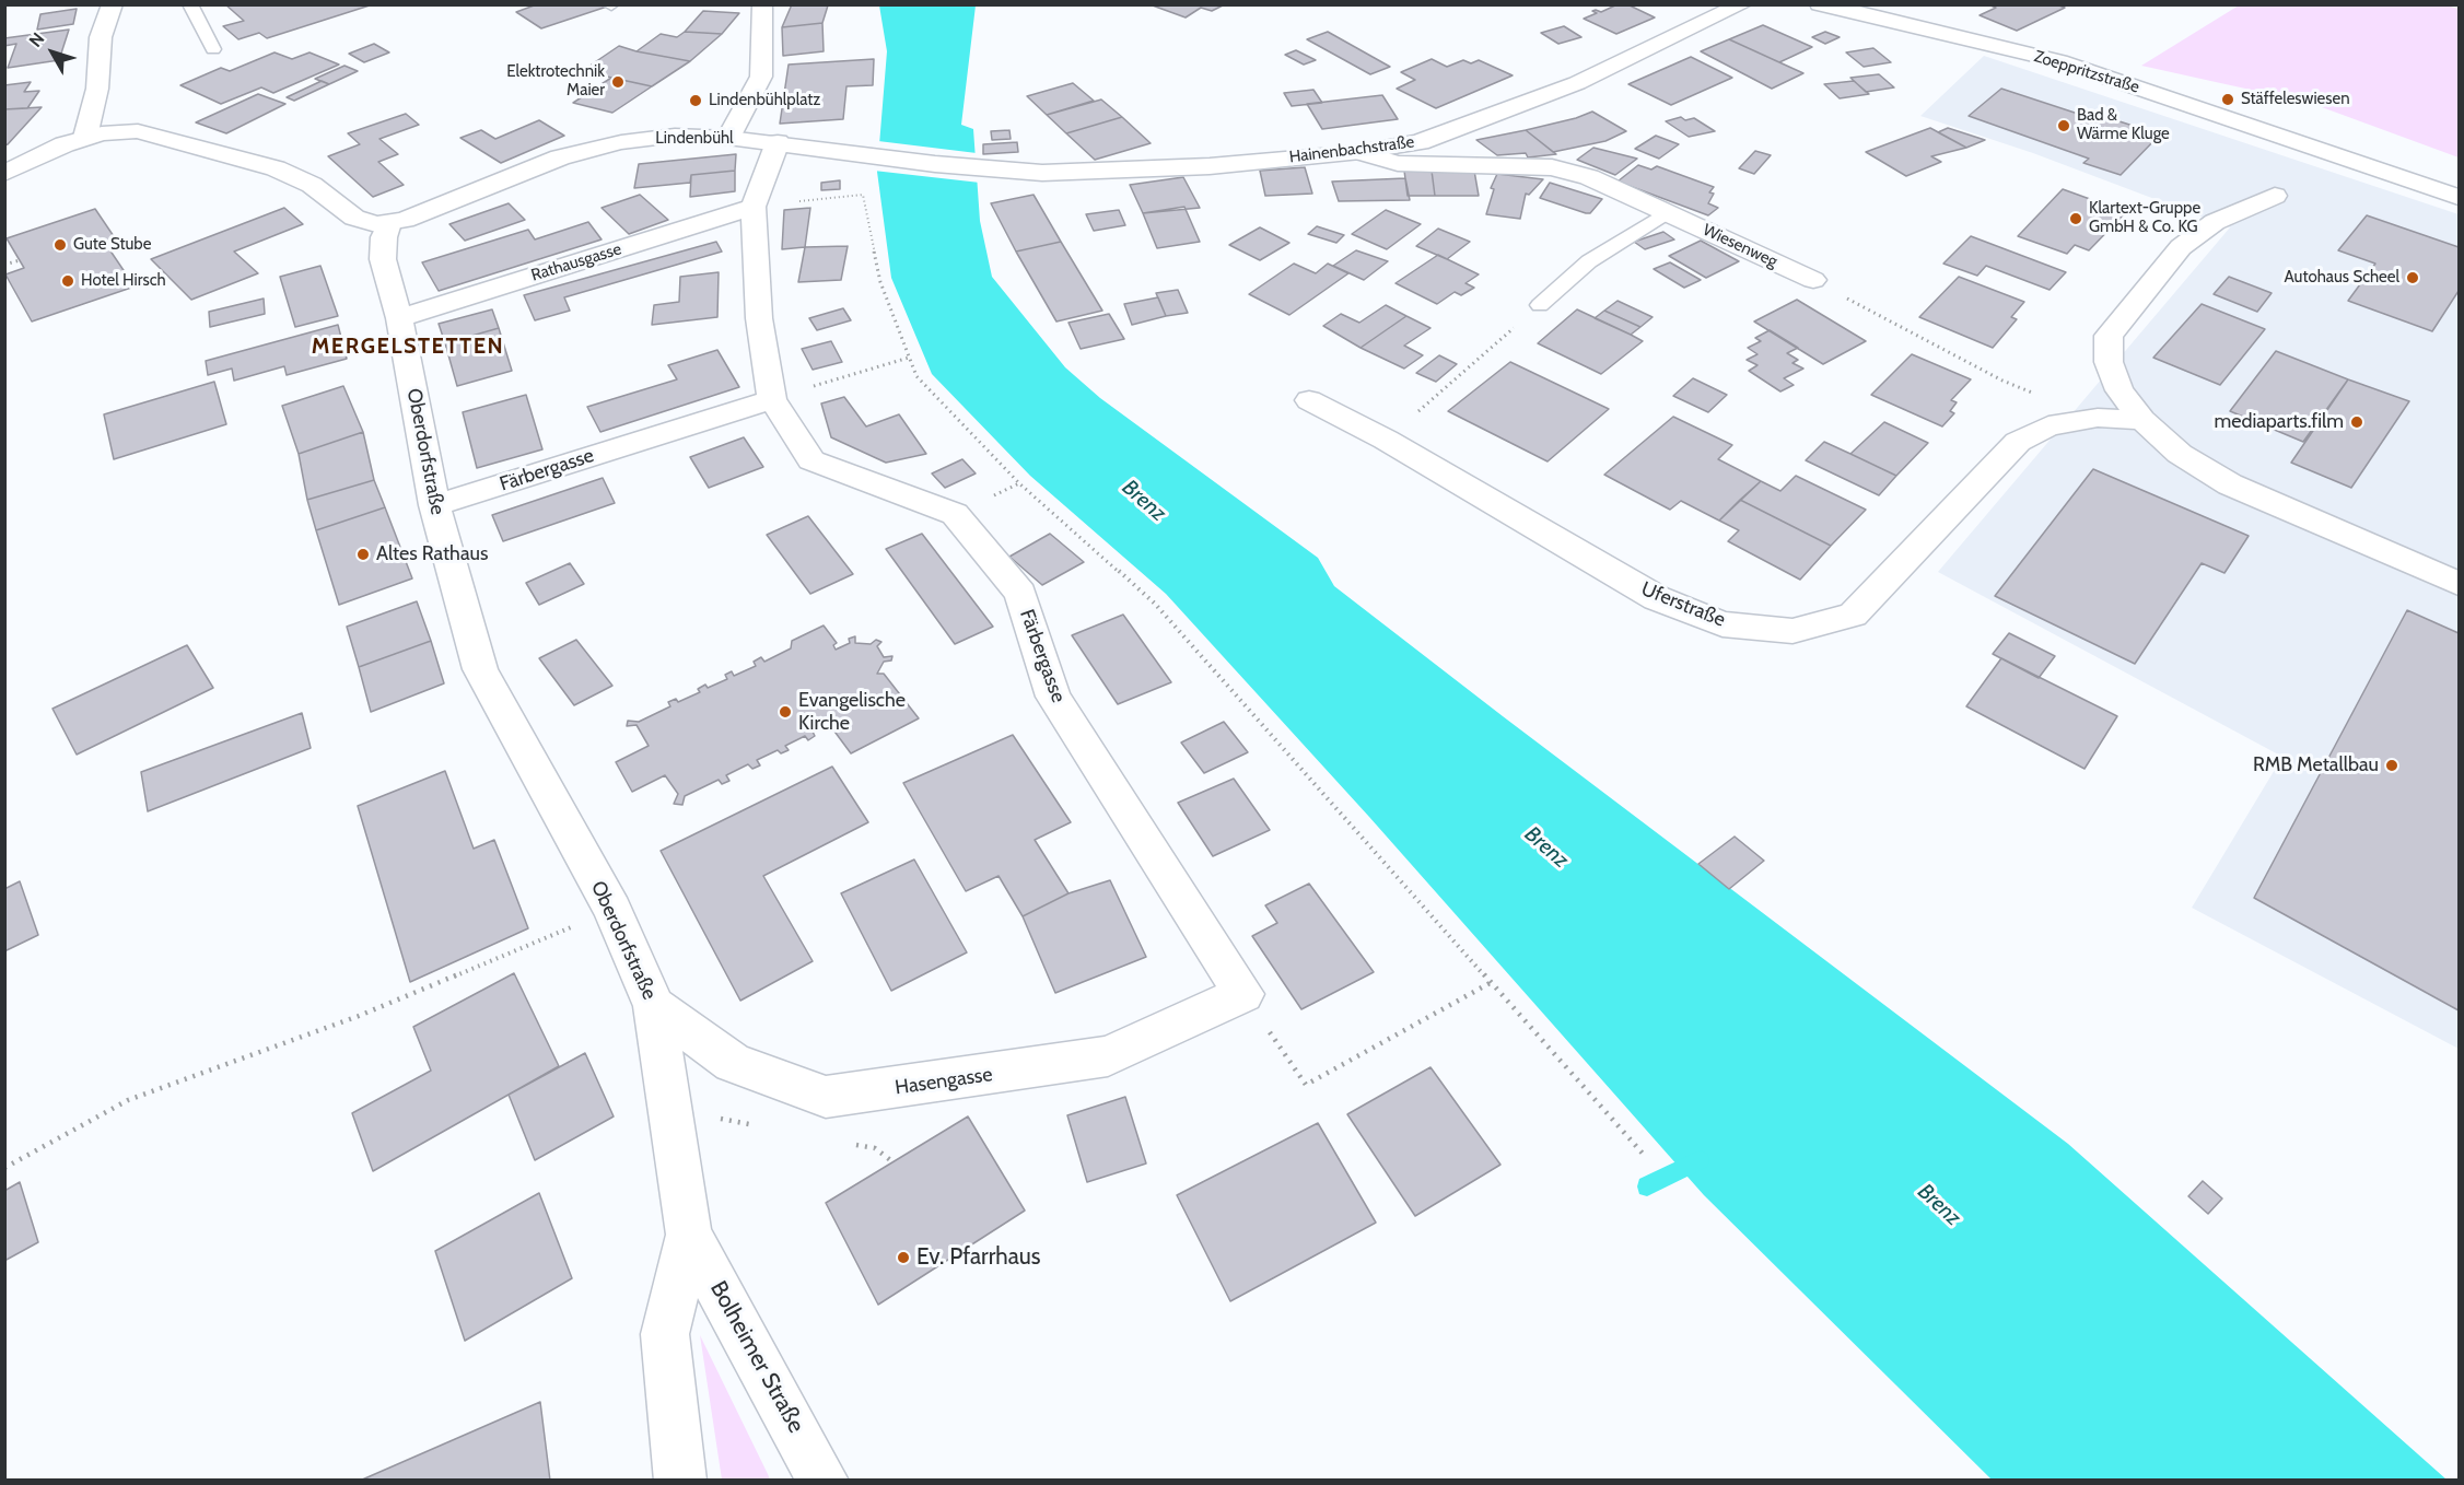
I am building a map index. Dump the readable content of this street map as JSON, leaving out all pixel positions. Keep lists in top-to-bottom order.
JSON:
{
  "streets": {
    "street": [
      "Zoeppritzstraße",
      "Lindenbühl",
      "Hainenbachstraße",
      "Wiesenweg",
      "Rathausgasse",
      "Oberdorfstraße",
      "Färbergasse",
      "Uferstraße",
      "Hasengasse",
      "Bolheimer Straße"
    ]
  },
  "crossings": [
    ["Lindenbühl", "Hainenbachstraße"],
    ["Lindenbühl", "Oberdorfstraße"],
    ["Lindenbühl", "Färbergasse"],
    ["Hainenbachstraße", "Wiesenweg"],
    ["Rathausgasse", "Oberdorfstraße"],
    ["Rathausgasse", "Färbergasse"],
    ["Oberdorfstraße", "Färbergasse"],
    ["Oberdorfstraße", "Hasengasse"],
    ["Oberdorfstraße", "Bolheimer Straße"],
    ["Färbergasse", "Hasengasse"]
  ],
  "districts": ["MERGELSTETTEN"],
  "water": ["Brenz"],
  "places": [
    "Elektrotechnik Maier",
    "Stäffeleswiesen",
    "Lindenbühlplatz",
    "Bad & Wärme Kluge",
    "Klartext-Gruppe GmbH & Co. KG",
    "Gute Stube",
    "Autohaus Scheel",
    "Hotel Hirsch",
    "mediaparts.film",
    "Altes Rathaus",
    "Evangelische Kirche",
    "RMB Metallbau",
    "Ev. Pfarrhaus"
  ],
  "north": "top left"
}
